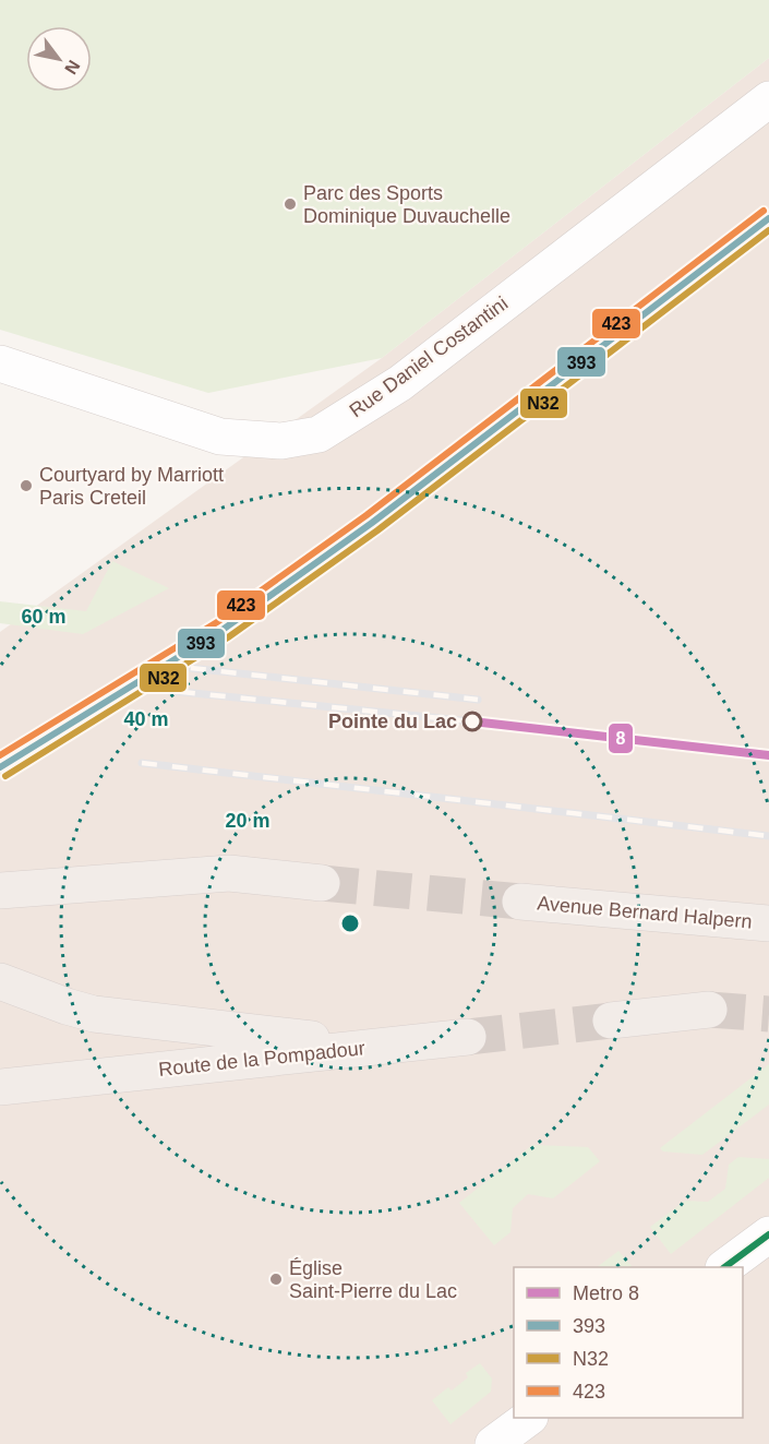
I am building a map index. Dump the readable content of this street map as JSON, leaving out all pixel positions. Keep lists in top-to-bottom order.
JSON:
{
  "streets": {
    "main road": ["Avenue Bernard Halpern", "Route de la Pompadour"],
    "street": ["Rue Daniel Costantini"]
  },
  "places": [
    "Parc des Sports Dominique Duvauchelle",
    "Courtyard by Marriott Paris Creteil",
    "Pointe du Lac",
    "Église Saint-Pierre du Lac"
  ],
  "lines": [
    "transit line 423",
    "transit line 393",
    "transit line N32",
    "metro line 8"
  ],
  "legend": [
    "Metro 8",
    "393",
    "N32",
    "423"
  ],
  "north": "bottom right",
  "rings": ["60 m", "40 m", "20 m"]
}
